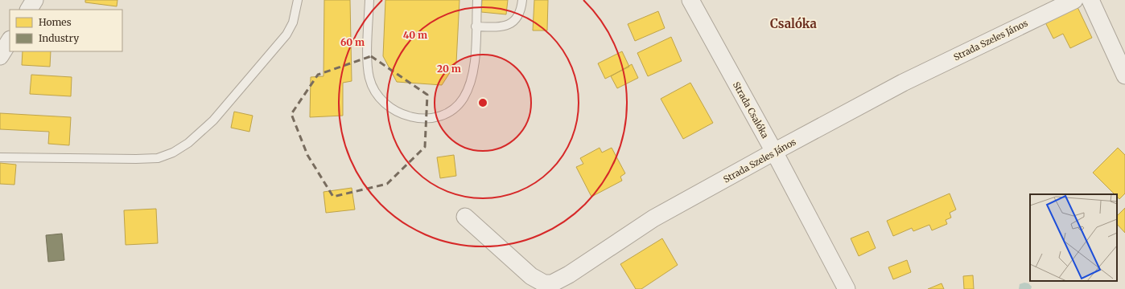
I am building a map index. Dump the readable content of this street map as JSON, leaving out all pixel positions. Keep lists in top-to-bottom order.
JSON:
{
  "streets": {
    "street": ["Strada Szeles János", "Strada Csalóka"]
  },
  "crossings": [
    ["Strada Szeles János", "Strada Csalóka"]
  ],
  "districts": ["Csalóka"],
  "legend": ["Homes", "Industry"],
  "rings": ["40 m", "60 m", "20 m"]
}
